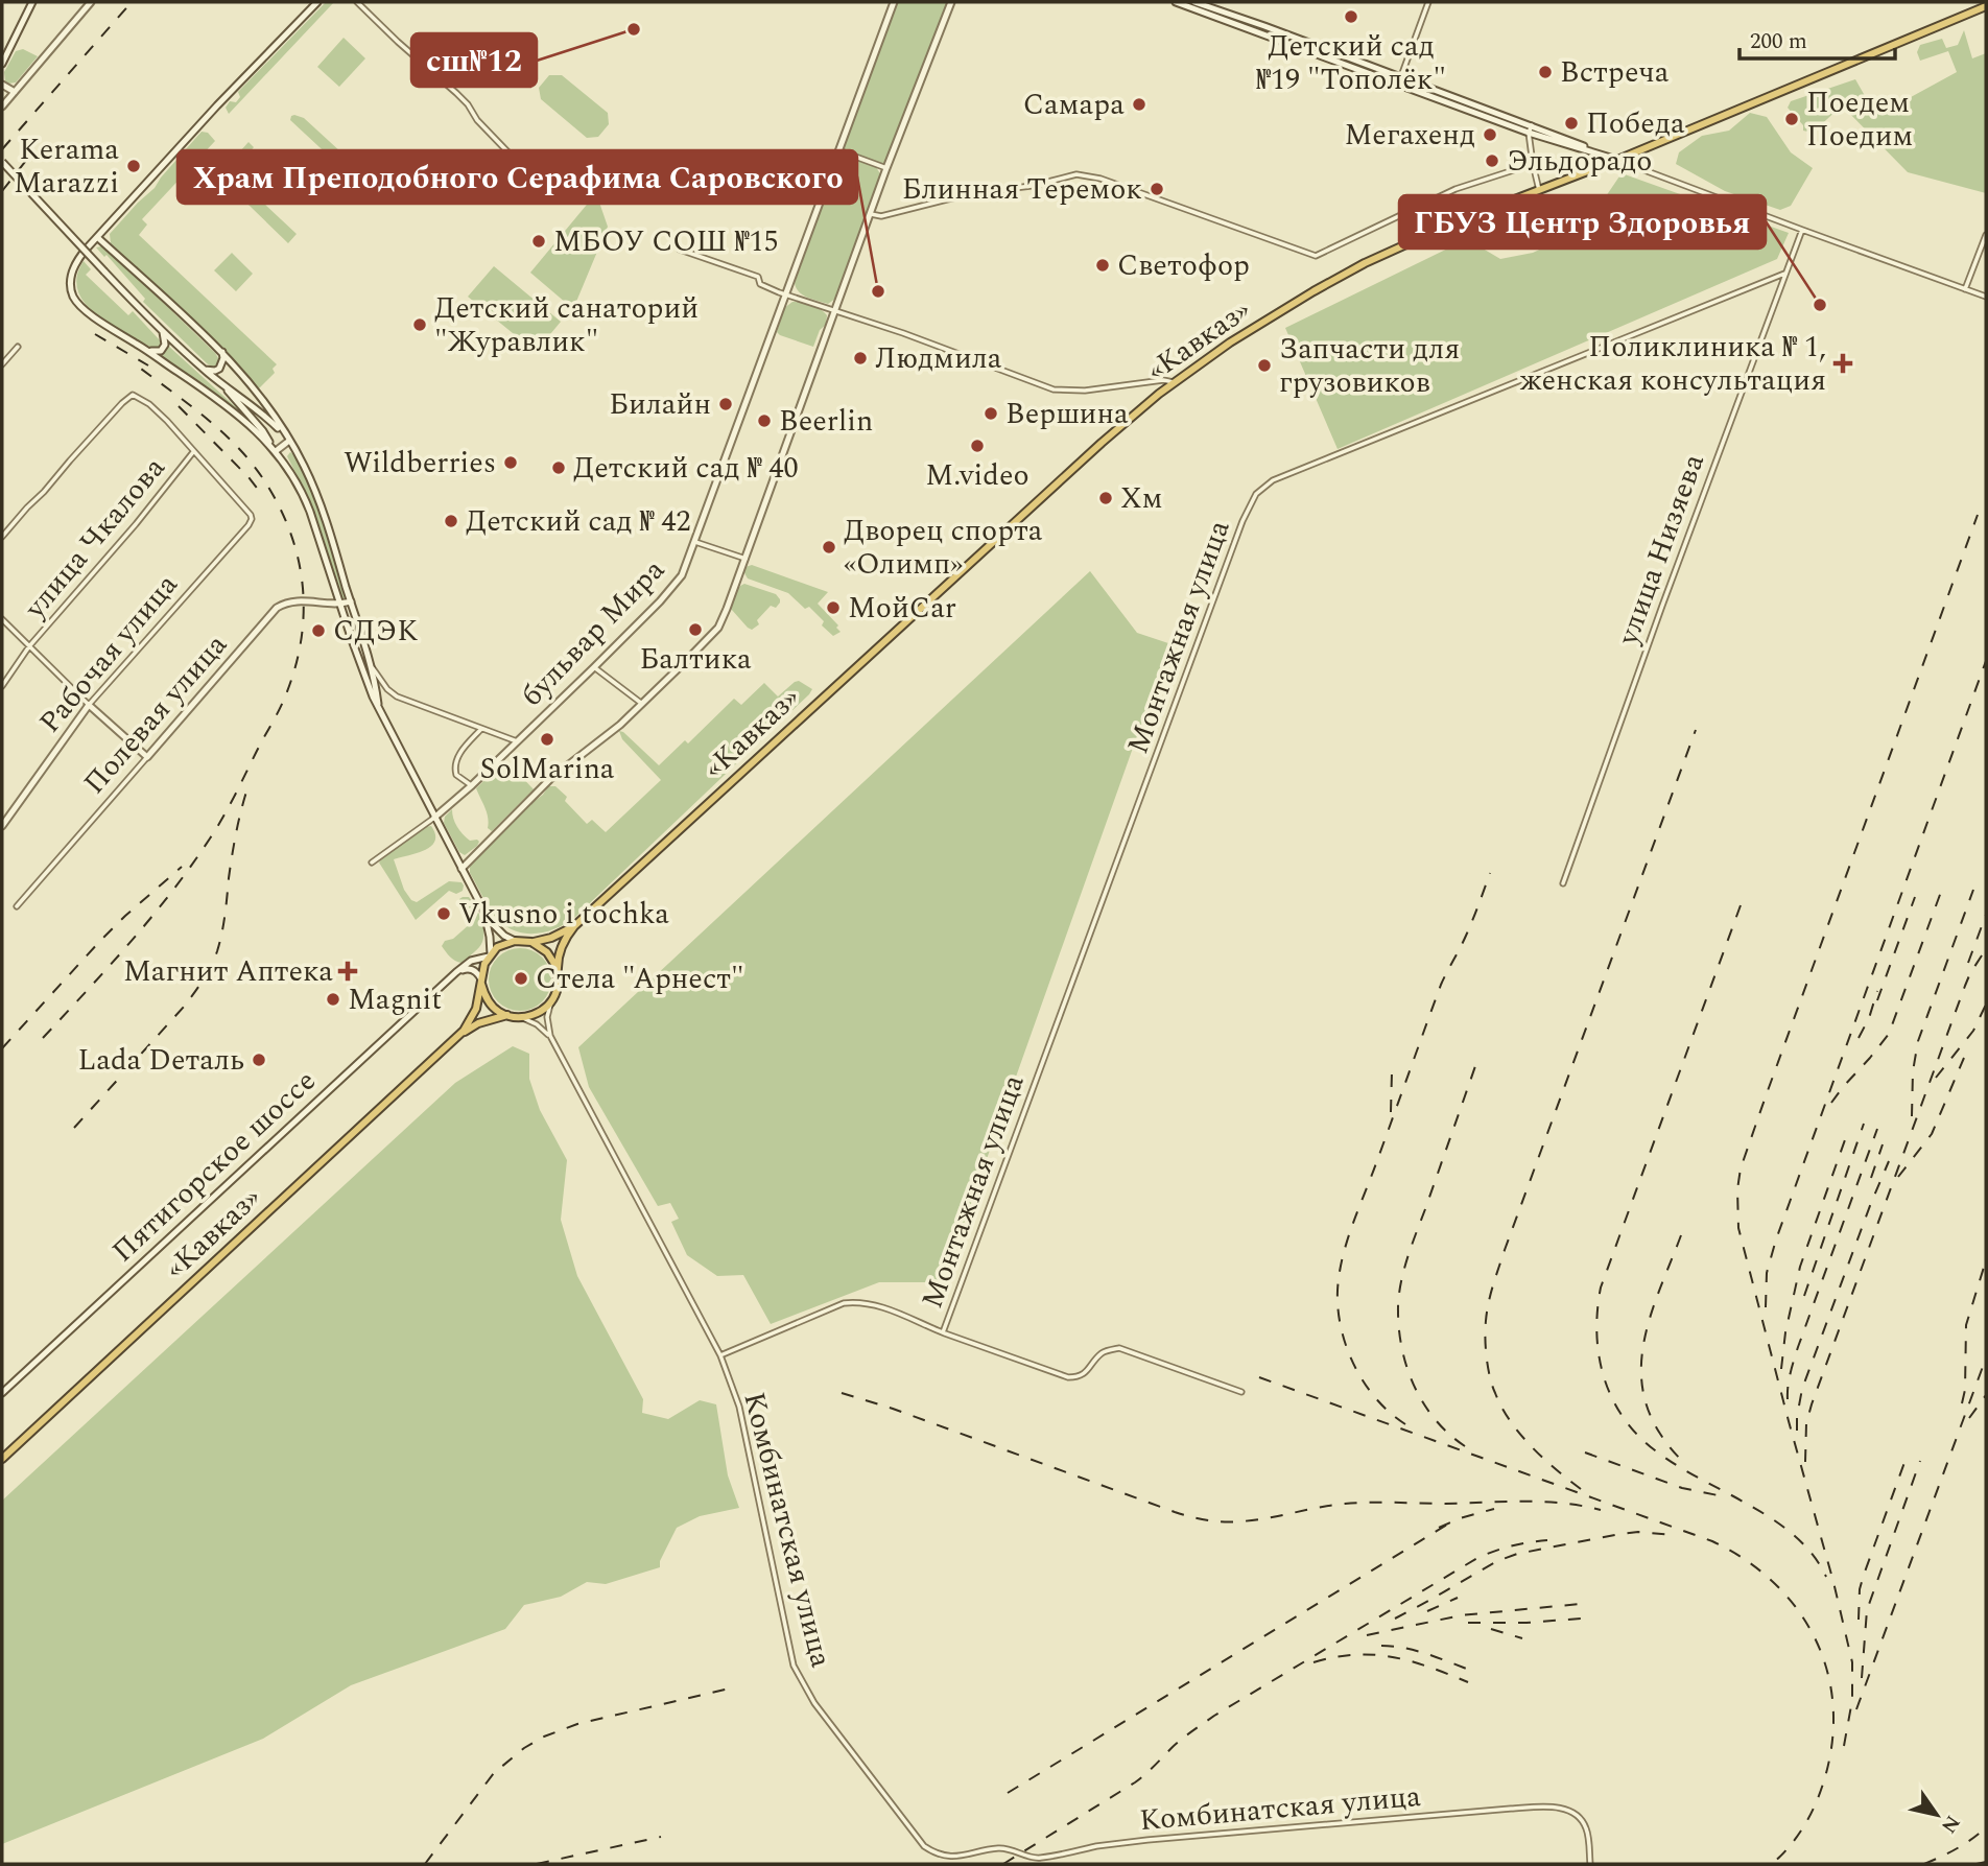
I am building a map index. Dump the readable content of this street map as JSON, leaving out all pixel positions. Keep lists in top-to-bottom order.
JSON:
{
  "streets": {
    "highway": ["«Кавказ»"],
    "main road": [
      "бульвар Мира",
      "Рабочая улица",
      "Полевая улица",
      "Пятигорское шоссе"
    ],
    "street": [
      "улица Чкалова",
      "улица Низяева",
      "Монтажная улица",
      "Комбинатская улица"
    ]
  },
  "crossings": [
    ["«Кавказ»", "Пятигорское шоссе"],
    ["«Кавказ»", "Комбинатская улица"],
    ["улица Чкалова", "Рабочая улица"],
    ["улица Низяева", "Монтажная улица"],
    ["Пятигорское шоссе", "Комбинатская улица"]
  ],
  "places": {
    "other": [
      "Детский сад №19 \"Тополёк\"",
      "сш№12",
      "Встреча",
      "Самара",
      "Поедем Поедим",
      "Победа",
      "Мегахенд",
      "Эльдорадо",
      "Kerama Marazzi",
      "Блинная Теремок",
      "МБОУ СОШ №15",
      "Светофор",
      "Храм Преподобного Серафима Саровского",
      "ГБУЗ Центр Здоровья",
      "Детский санаторий \"Журавлик\"",
      "Людмила",
      "Запчасти для грузовиков",
      "Билайн",
      "Вершина",
      "Beerlin",
      "M.video",
      "Wildberries",
      "Детский сад № 40",
      "Хм",
      "Детский сад № 42",
      "Дворец спорта «Олимп»",
      "МойCar",
      "Балтика",
      "СДЭК",
      "SolMarina",
      "Vkusno i tochka",
      "Стела \"Арнест\"",
      "Magnit",
      "Lada Dеталь"
    ],
    "health": ["Поликлиника № 1, женская консультация", "Магнит Аптека"]
  },
  "scale_bar": "200 m",
  "north": "bottom right"
}
